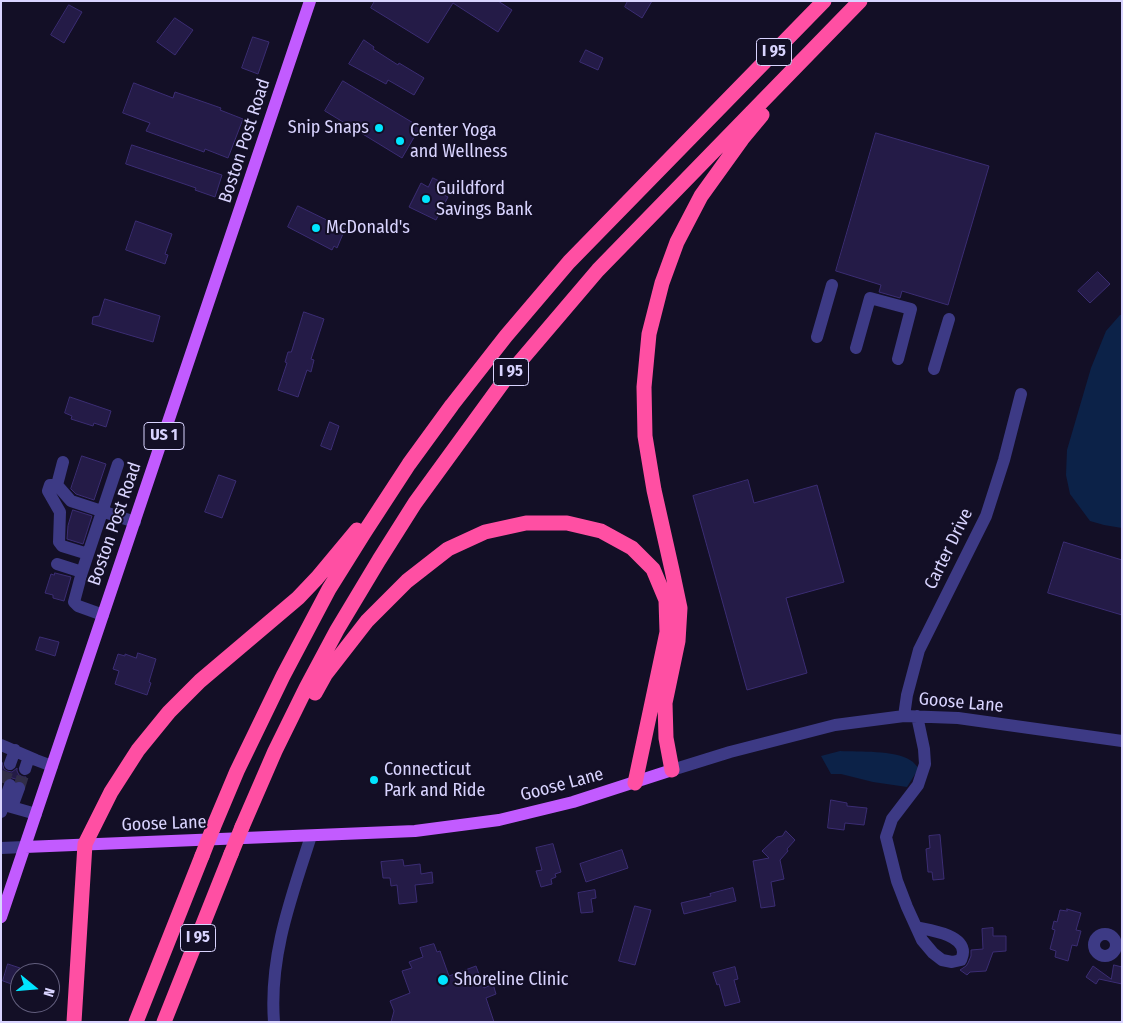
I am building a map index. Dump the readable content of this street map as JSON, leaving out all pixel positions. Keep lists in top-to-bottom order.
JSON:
{
  "streets": {
    "highway": ["I 95"],
    "main road": ["Boston Post Road", "US 1", "Goose Lane"],
    "street": ["Carter Drive"]
  },
  "crossings": [
    ["Boston Post Road", "Goose Lane"],
    ["Carter Drive", "Goose Lane"]
  ],
  "places": [
    "Snip Snaps",
    "Center Yoga and Wellness",
    "Guildford Savings Bank",
    "McDonald's",
    "Connecticut Park and Ride",
    "Shoreline Clinic"
  ],
  "north": "right"
}
